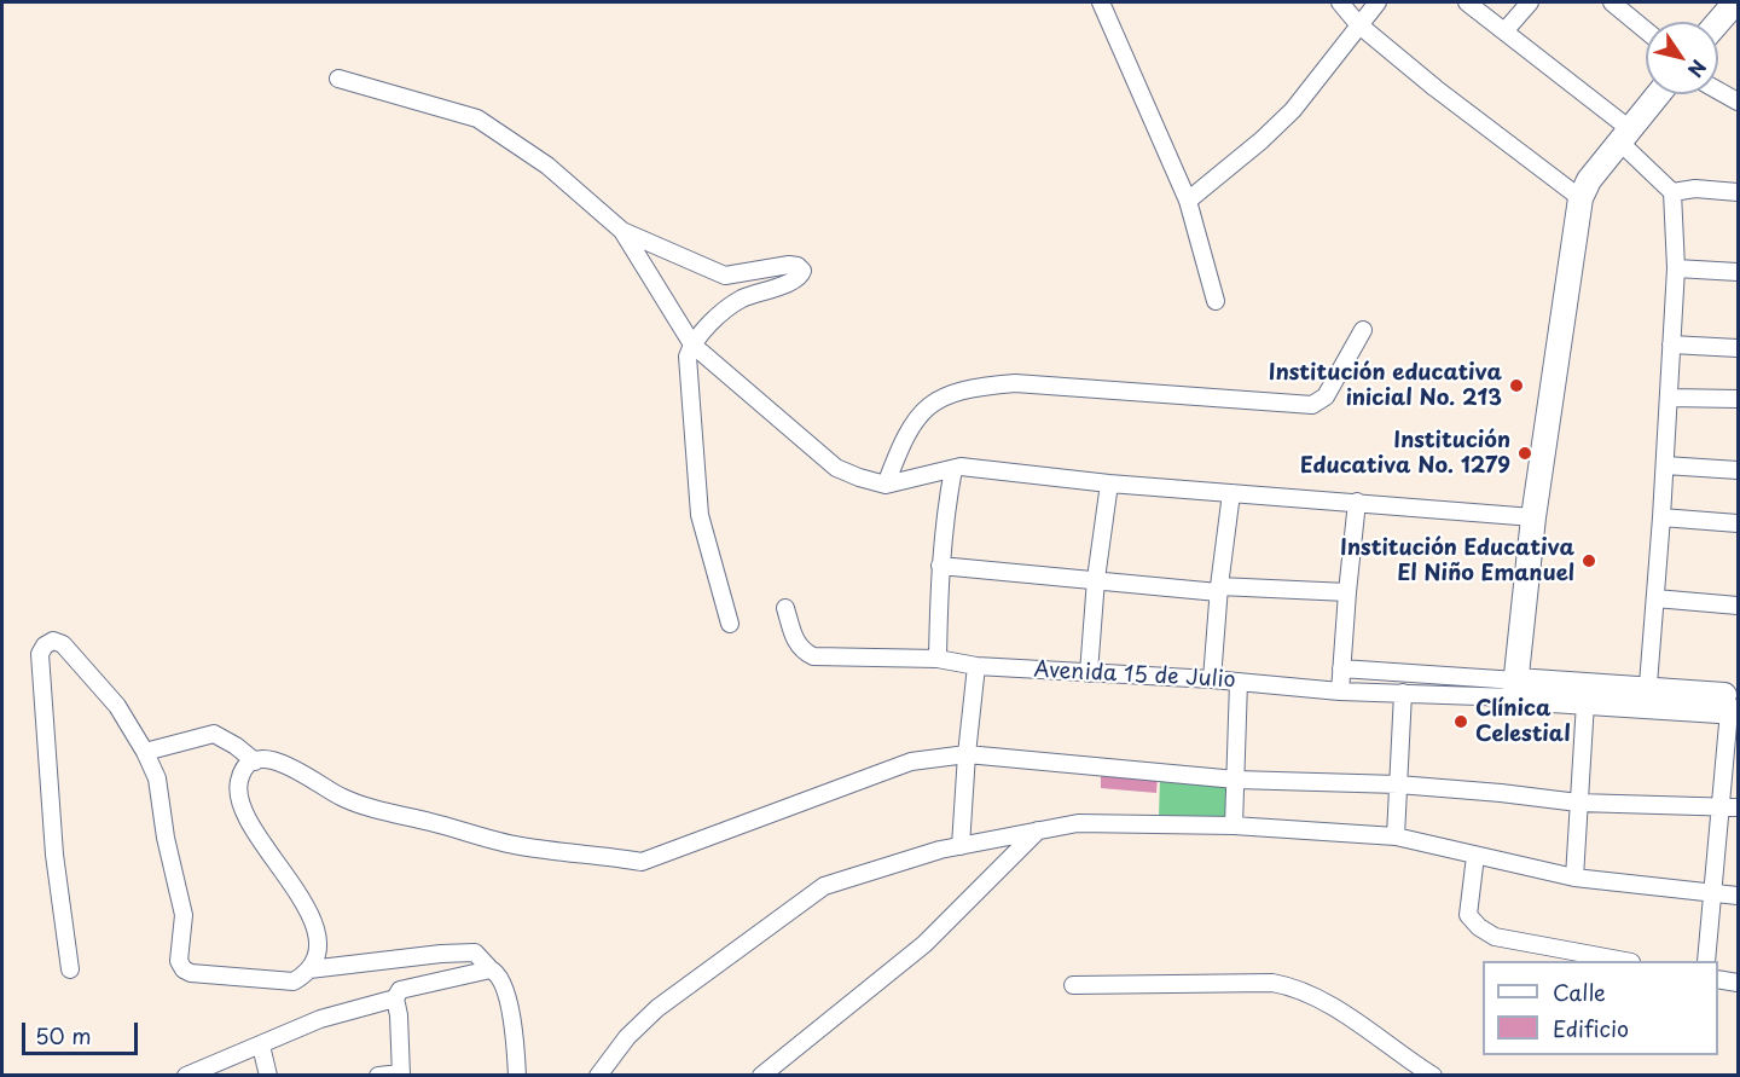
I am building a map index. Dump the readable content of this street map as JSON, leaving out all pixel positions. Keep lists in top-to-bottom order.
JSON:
{
  "streets": {
    "street": ["Avenida 15 de Julio"]
  },
  "places": [
    "Institución educativa inicial No. 213",
    "Institución Educativa No. 1279",
    "Institución Educativa El Niño Emanuel",
    "Clínica Celestial"
  ],
  "legend": ["Calle", "Edificio"],
  "scale_bar": "50 m",
  "north": "bottom right"
}
